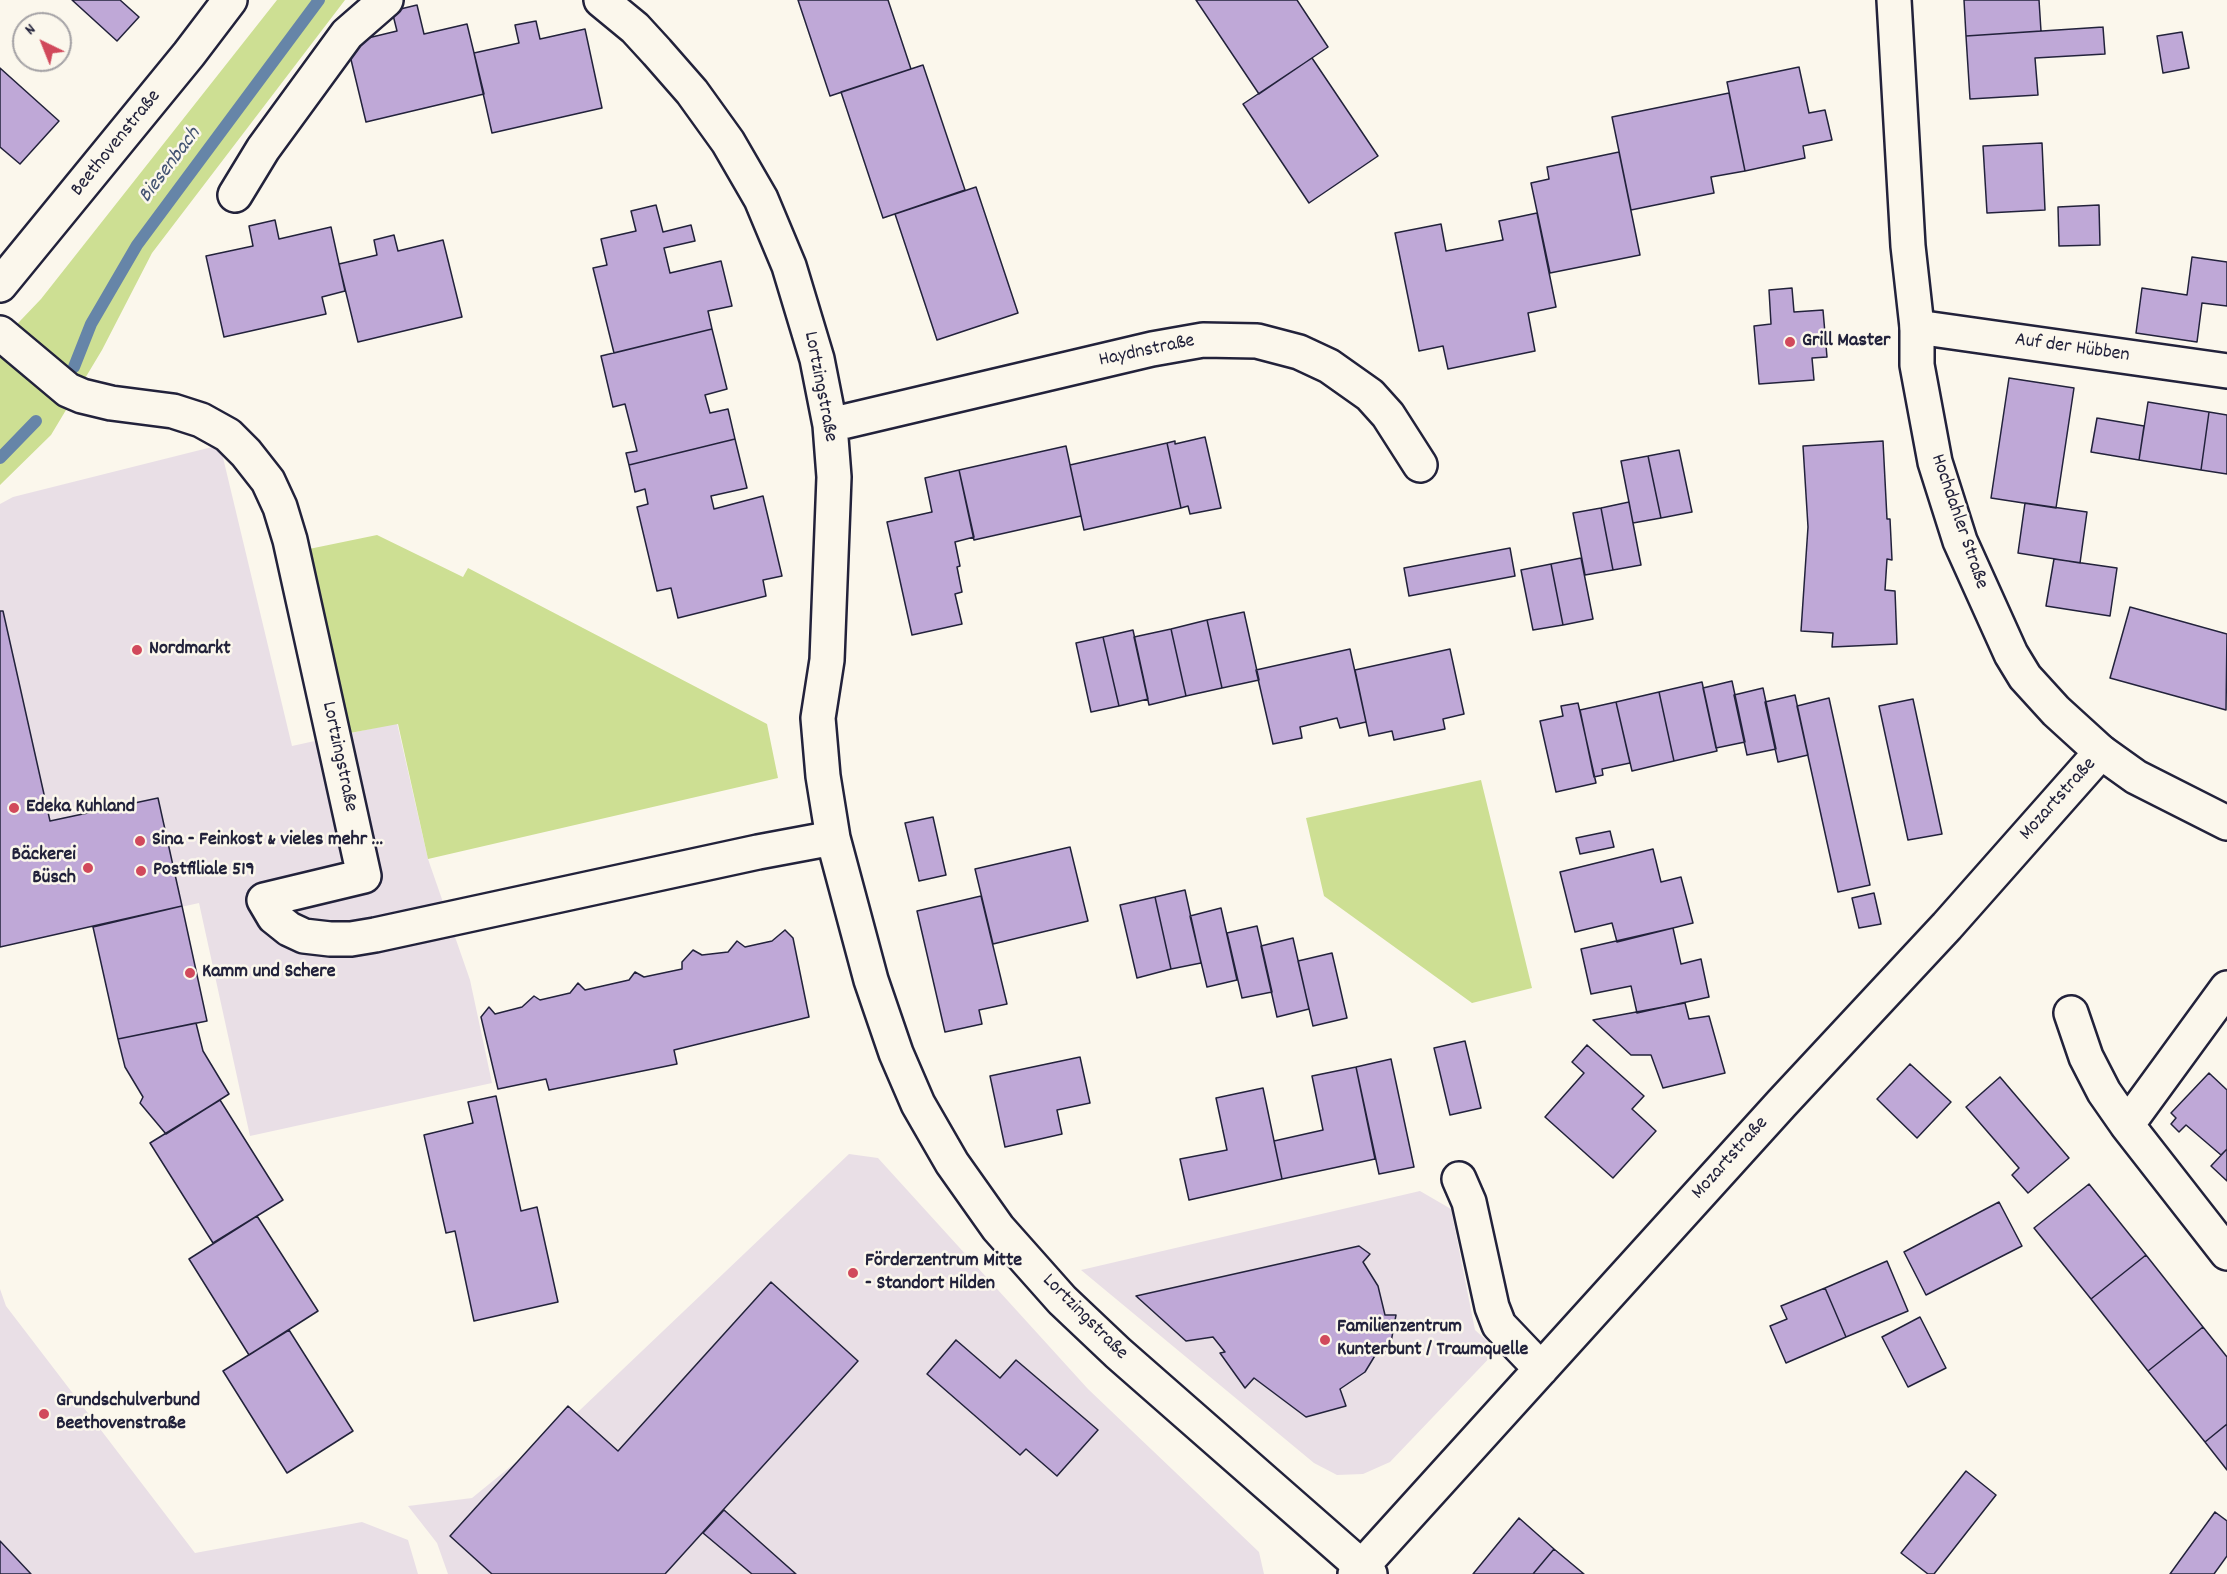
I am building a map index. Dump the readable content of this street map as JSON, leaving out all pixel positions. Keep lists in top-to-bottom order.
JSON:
{
  "streets": {
    "street": [
      "Beethovenstraße",
      "Auf der Hübben",
      "Haydnstraße",
      "Lortzingstraße",
      "Hochdahler Straße",
      "Mozartstraße"
    ]
  },
  "crossings": [
    ["Auf der Hübben", "Hochdahler Straße"],
    ["Haydnstraße", "Lortzingstraße"],
    ["Lortzingstraße", "Mozartstraße"],
    ["Hochdahler Straße", "Mozartstraße"]
  ],
  "water": ["Biesenbach"],
  "places": [
    "Grill Master",
    "Nordmarkt",
    "Edeka Kuhland",
    "Sina - Feinkost & vieles mehr …",
    "Bäckerei Büsch",
    "Postfiliale 519",
    "Kamm und Schere",
    "Förderzentrum Mitte - Standort Hilden",
    "Familienzentrum Kunterbunt / Traumquelle",
    "Grundschulverbund Beethovenstraße"
  ],
  "north": "top left"
}
